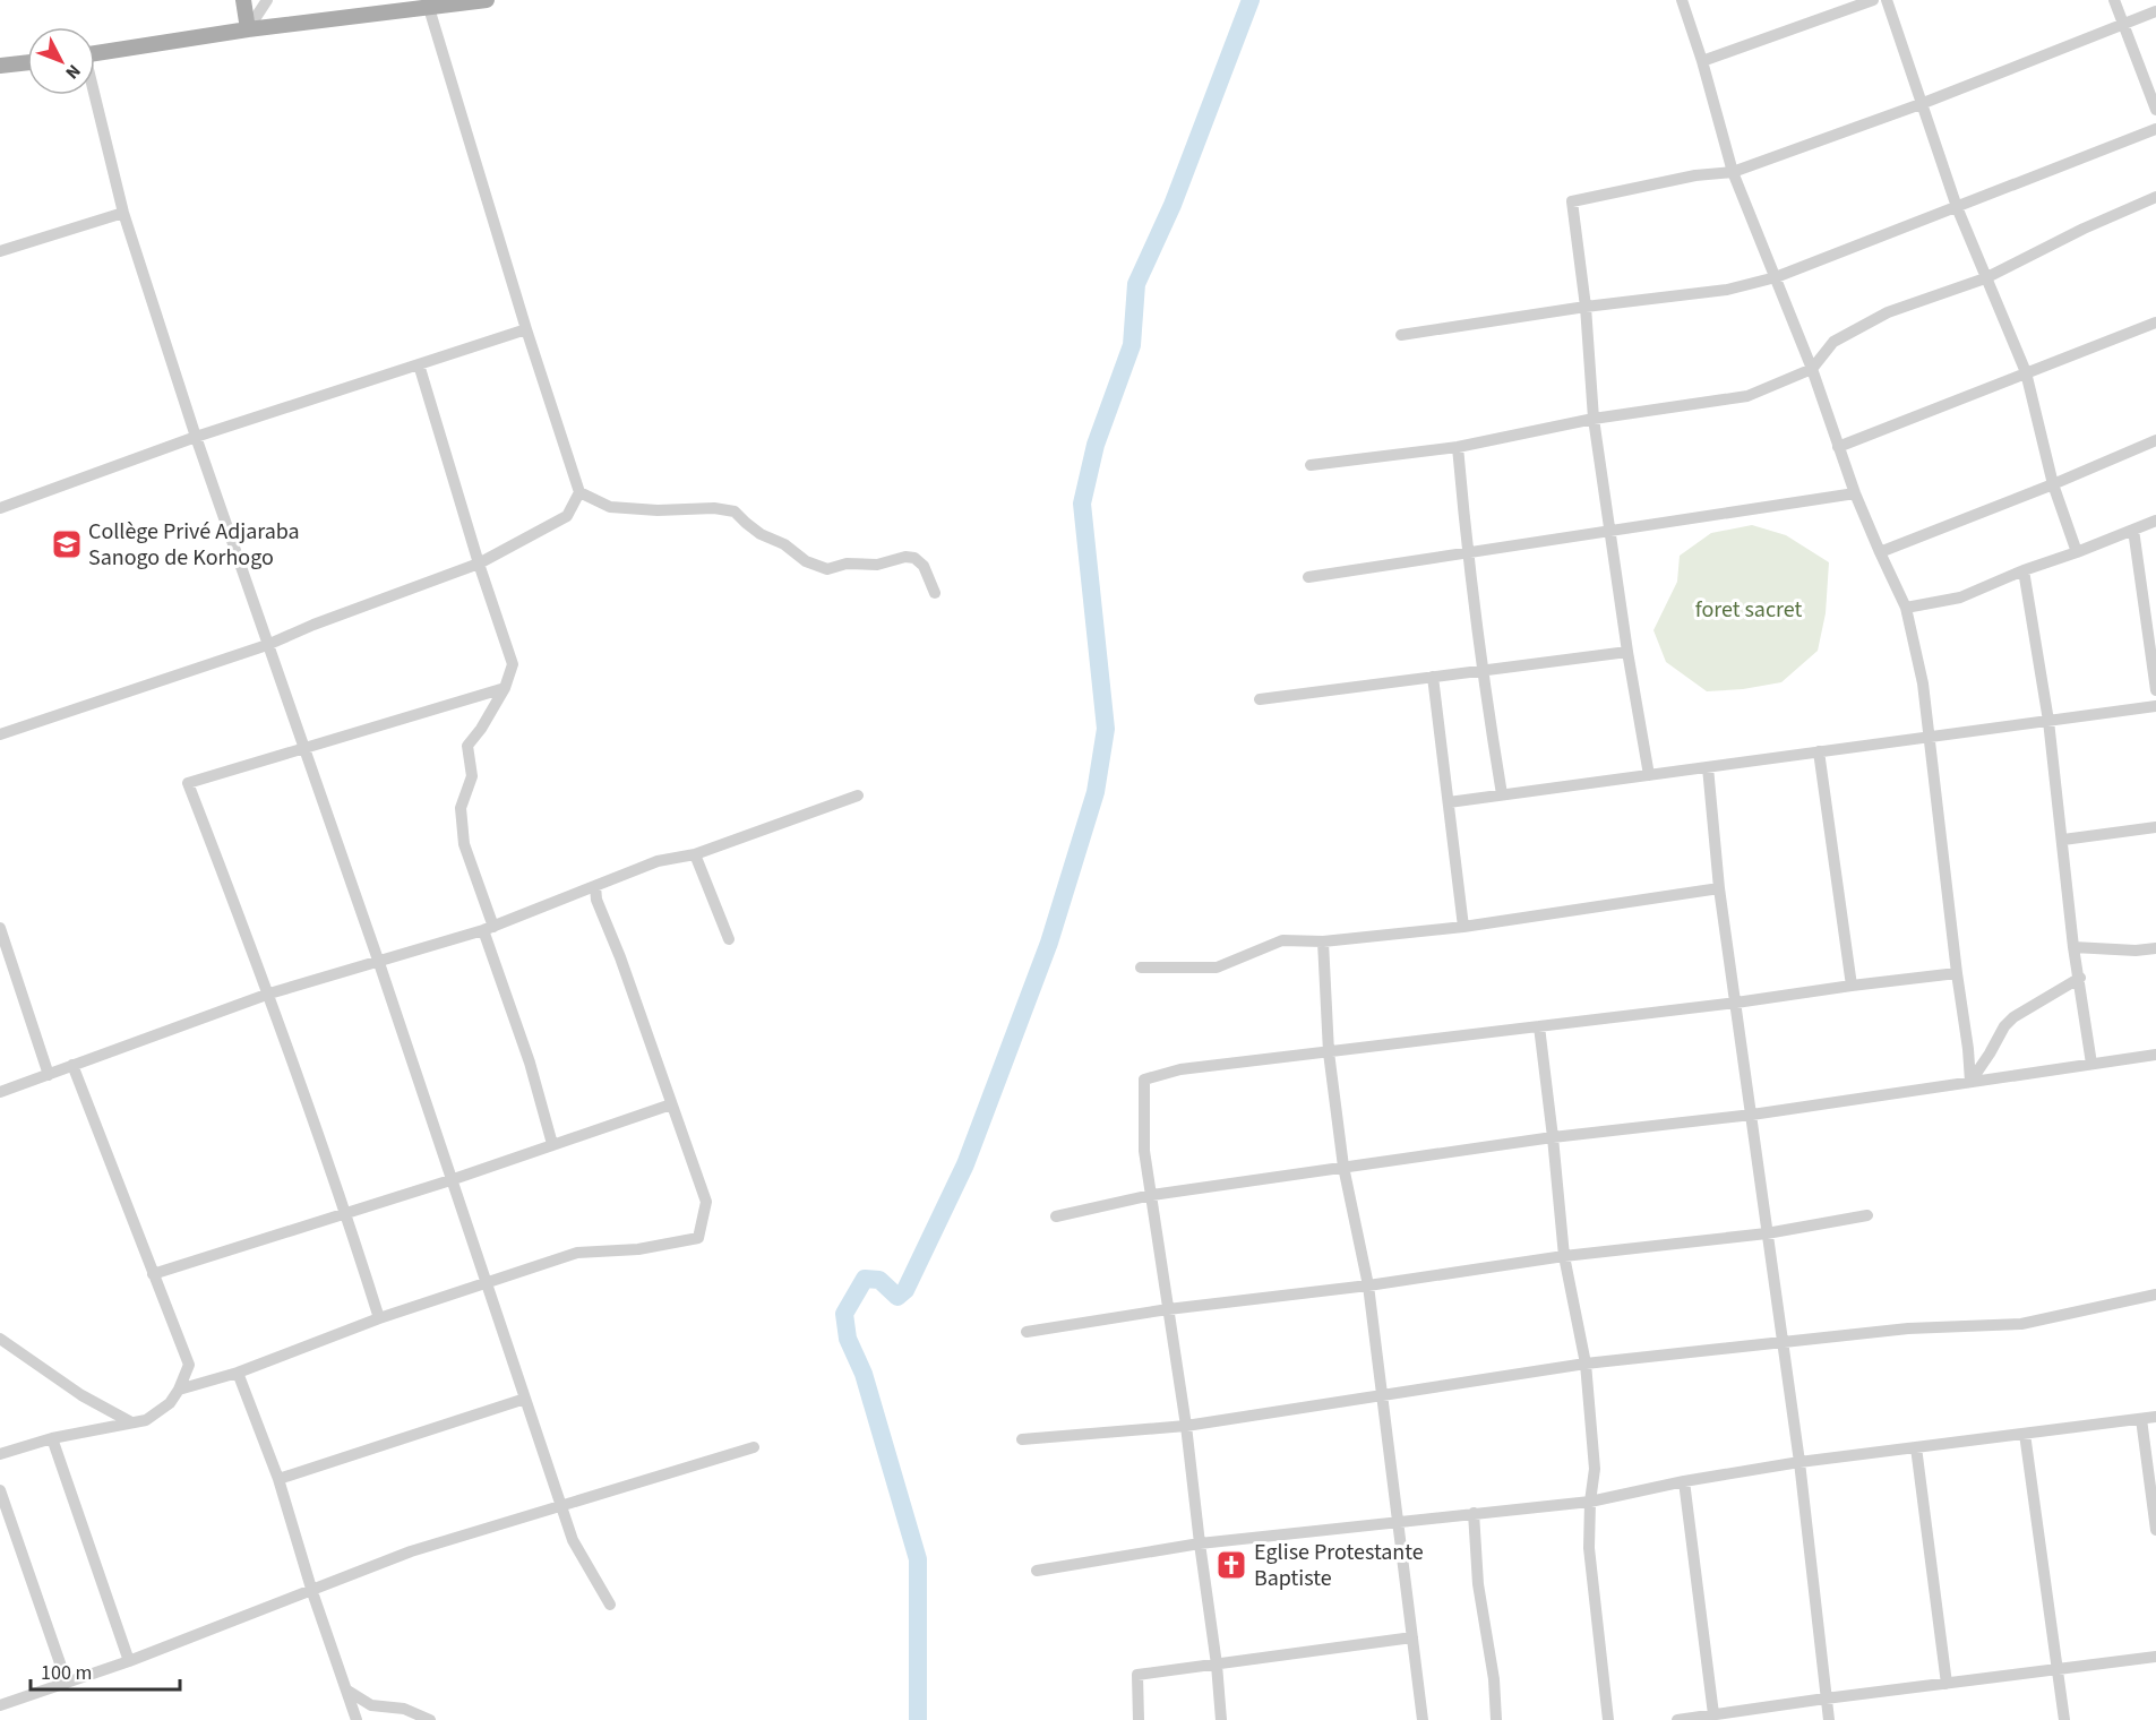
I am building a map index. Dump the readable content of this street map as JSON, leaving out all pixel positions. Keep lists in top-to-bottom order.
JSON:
{
  "parks": ["foret sacret"],
  "places": {
    "school or university": ["Collège Privé Adjaraba Sanogo de Korhogo"],
    "church": ["Eglise Protestante Baptiste"]
  },
  "scale_bar": "100 m",
  "north": "bottom right"
}
